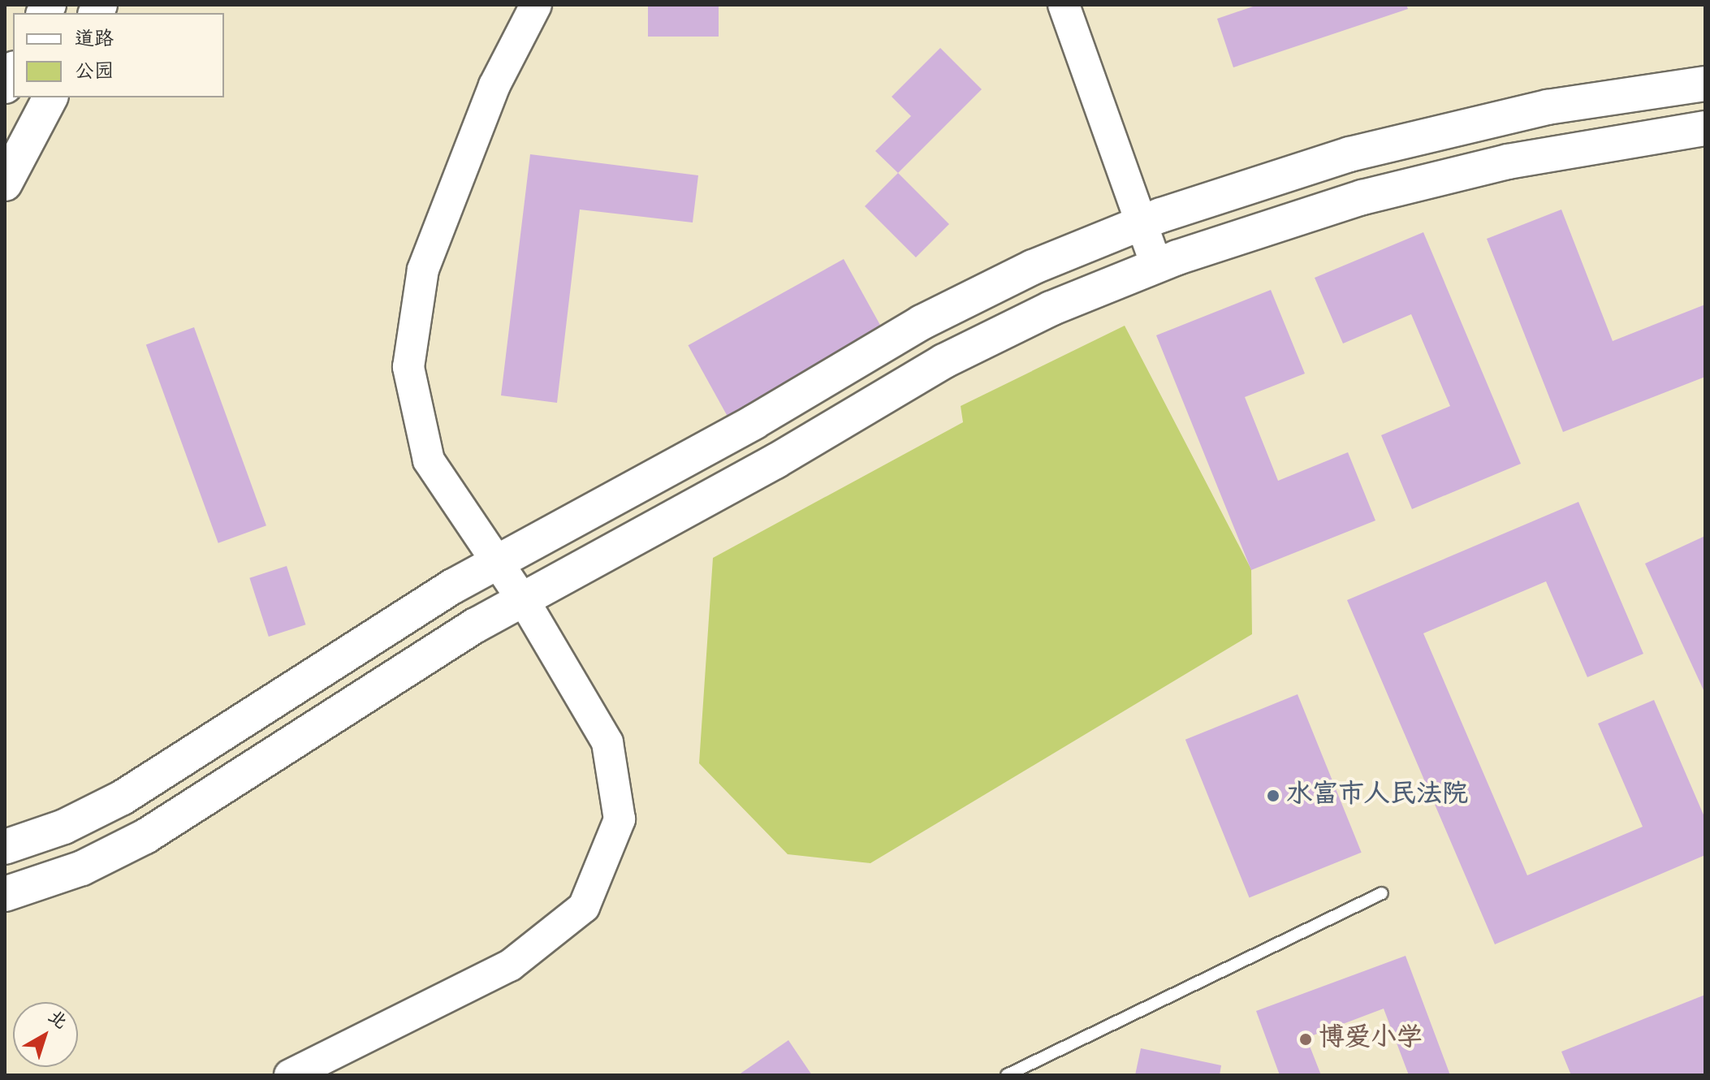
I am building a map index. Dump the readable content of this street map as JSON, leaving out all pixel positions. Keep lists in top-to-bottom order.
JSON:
{
  "places": ["水富市人民法院", "博爱小学"],
  "legend": ["道路", "公园"],
  "north": "top right"
}
